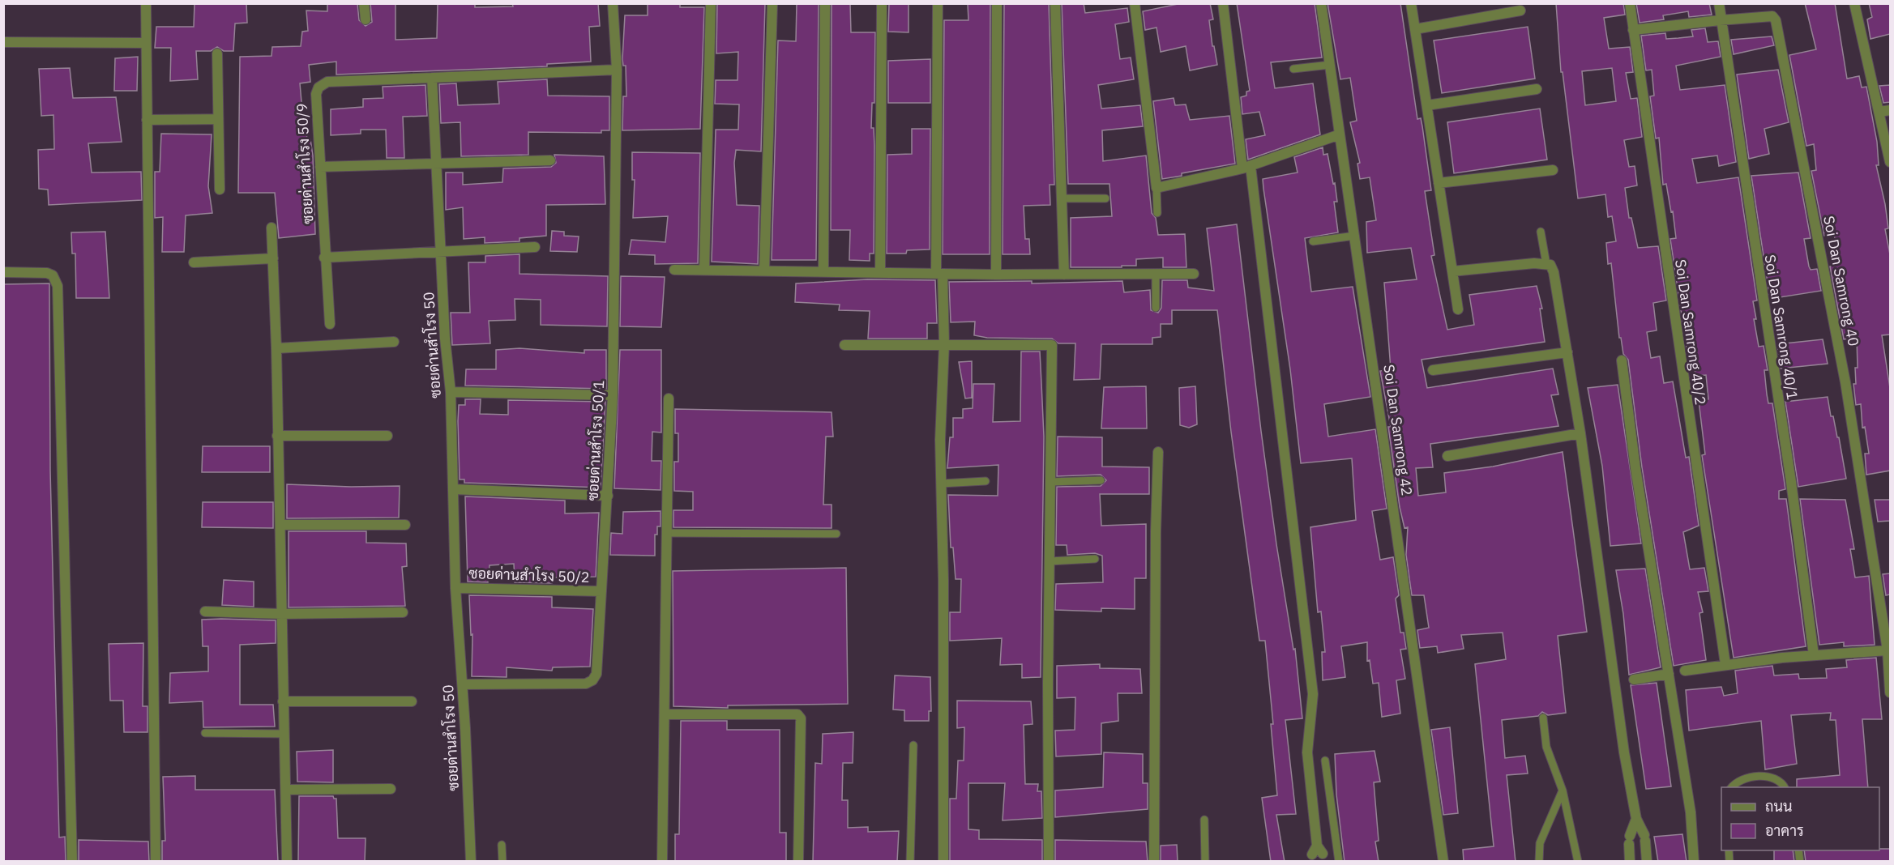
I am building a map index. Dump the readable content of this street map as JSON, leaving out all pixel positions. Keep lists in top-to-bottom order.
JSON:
{
  "streets": {
    "street": [
      "ซอยด่านสำโรง 50/9",
      "Soi Dan Samrong 40",
      "Soi Dan Samrong 40/1",
      "Soi Dan Samrong 40/2",
      "ซอยด่านสำโรง 50",
      "Soi Dan Samrong 42",
      "ซอยด่านสำโรง 50/1",
      "ซอยด่านสำโรง 50/2"
    ]
  },
  "crossings": [
    ["ซอยด่านสำโรง 50/9", "ซอยด่านสำโรง 50"],
    ["Soi Dan Samrong 40", "Soi Dan Samrong 40/1"],
    ["Soi Dan Samrong 40", "Soi Dan Samrong 40/2"],
    ["ซอยด่านสำโรง 50", "ซอยด่านสำโรง 50/1"],
    ["ซอยด่านสำโรง 50", "ซอยด่านสำโรง 50/2"],
    ["ซอยด่านสำโรง 50/1", "ซอยด่านสำโรง 50/2"]
  ],
  "legend": ["ถนน", "อาคาร"]
}
